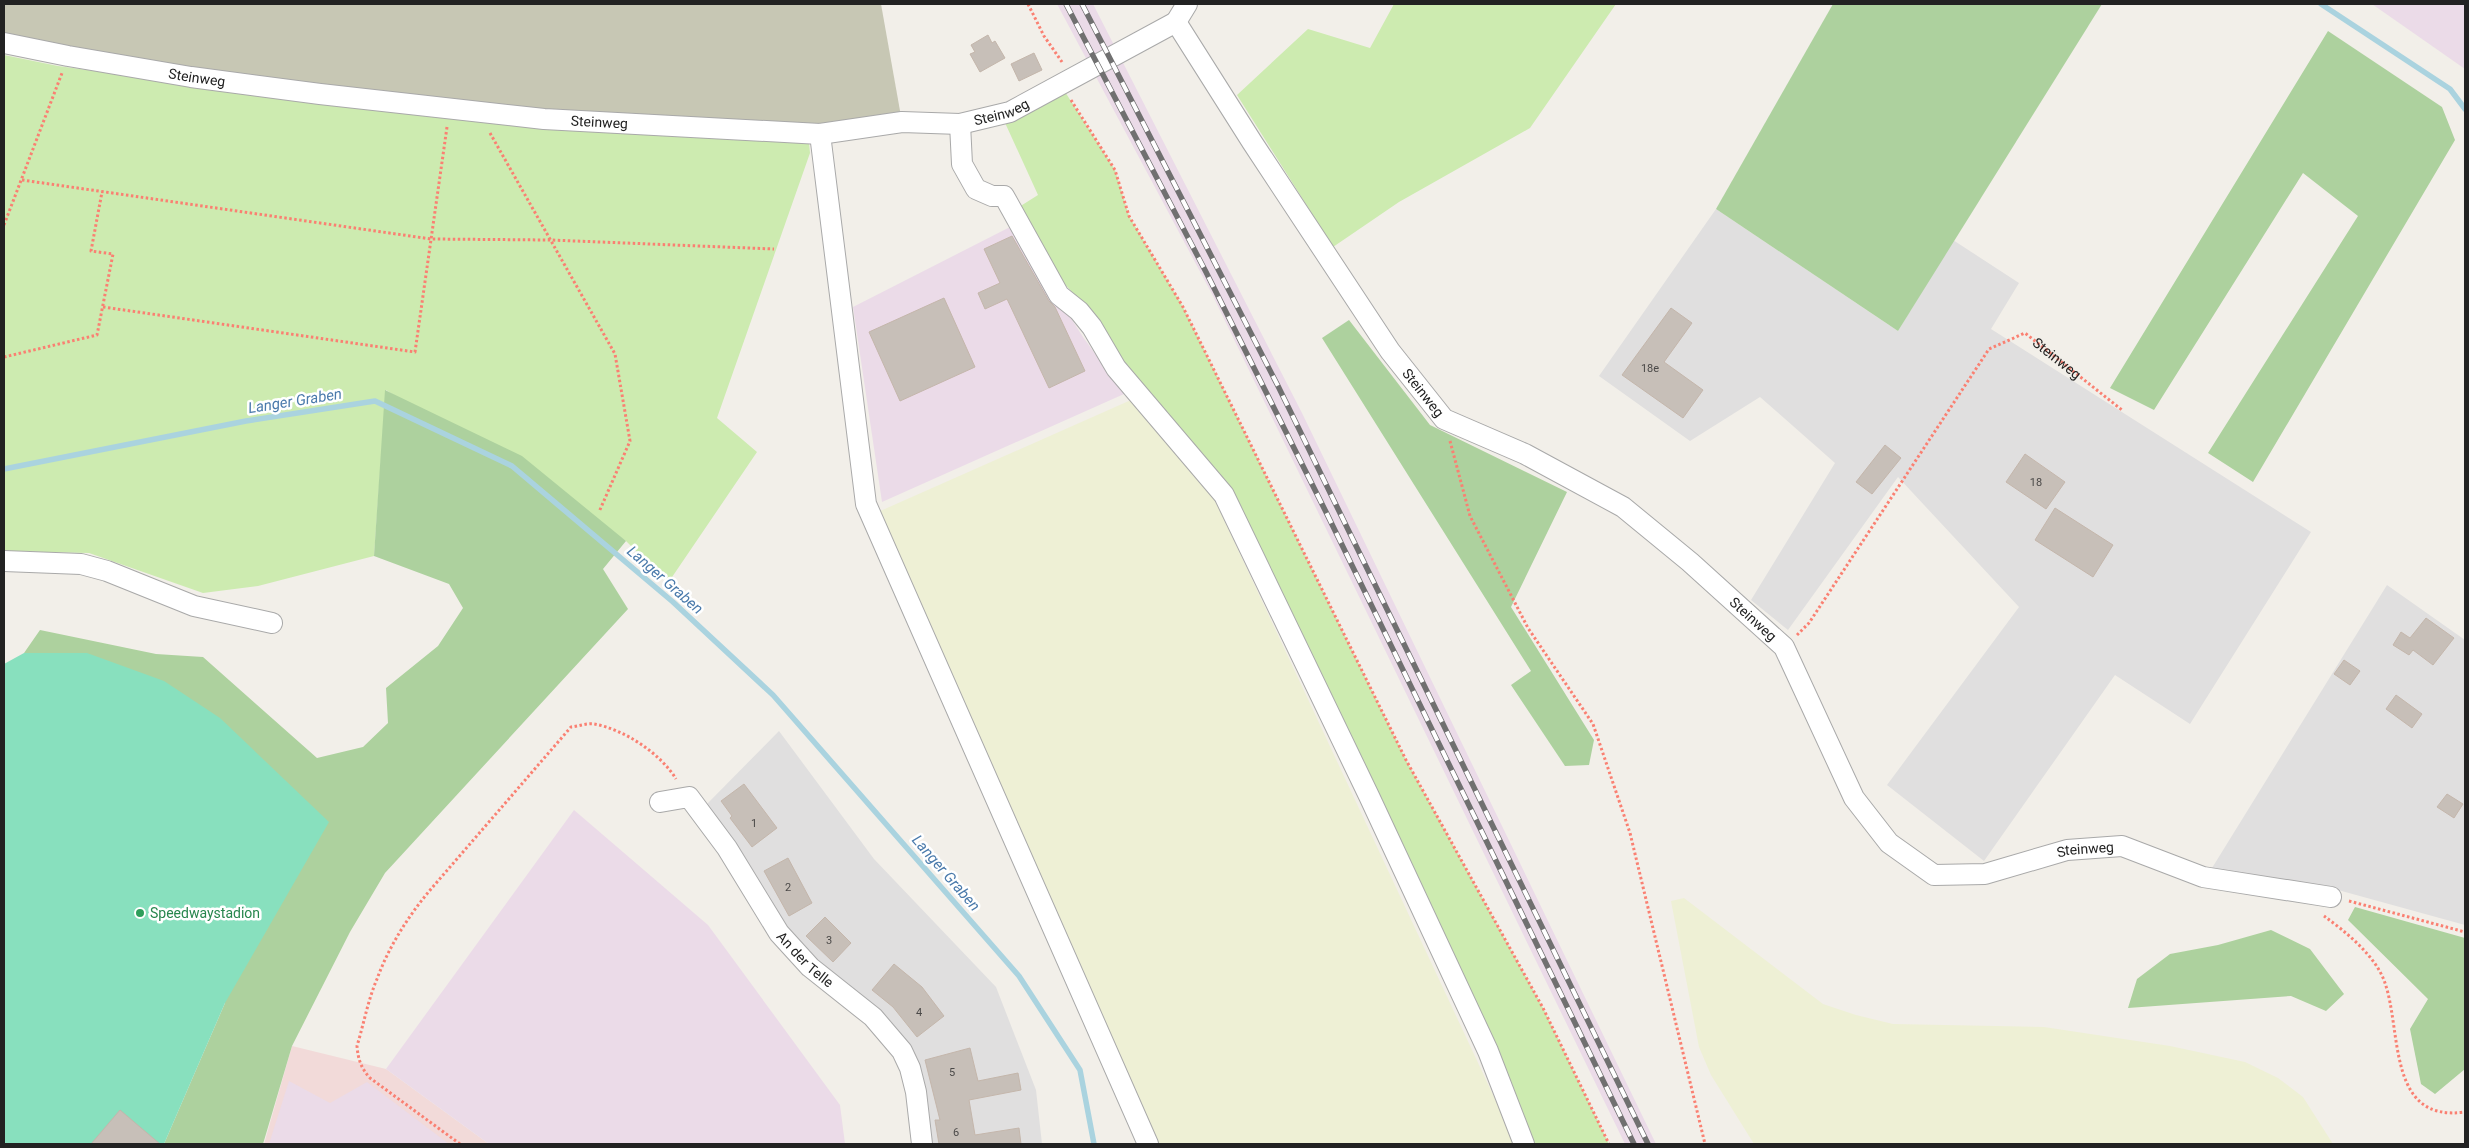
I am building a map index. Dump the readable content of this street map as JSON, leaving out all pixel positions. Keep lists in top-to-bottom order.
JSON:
{
  "streets": {
    "street": ["Steinweg", "An der Telle"]
  },
  "water": ["Langer Graben"],
  "places": ["Speedwaystadion"],
  "house_numbers": [
    "18e",
    "18",
    "1",
    "2",
    "3",
    "4",
    "5",
    "6"
  ]
}
